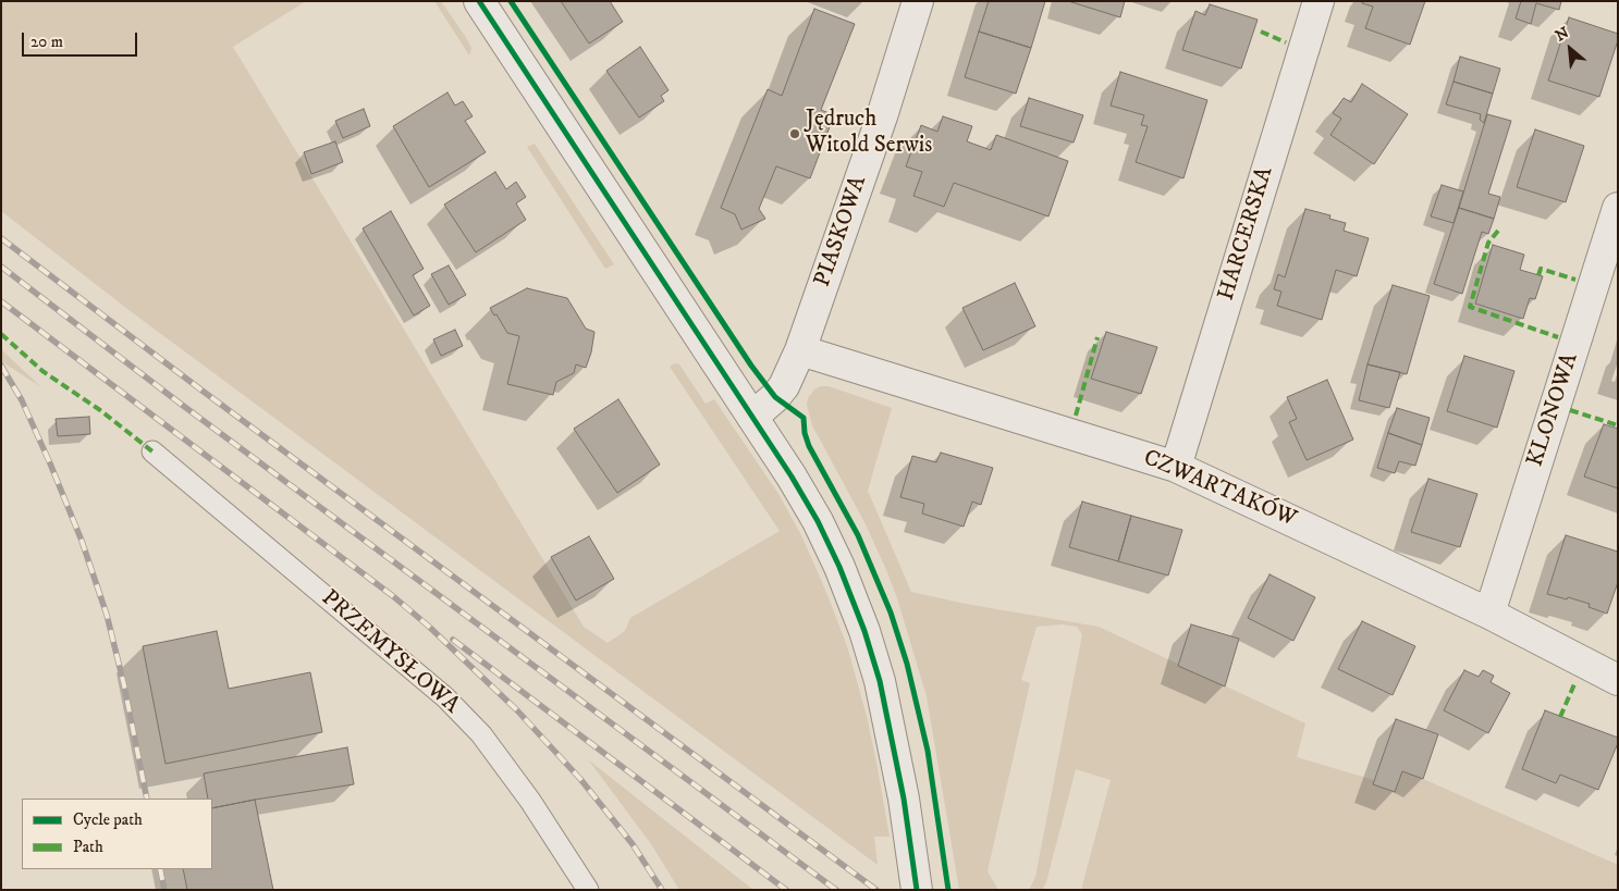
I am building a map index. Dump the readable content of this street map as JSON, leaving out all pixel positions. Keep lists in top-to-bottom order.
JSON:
{
  "streets": {
    "street": [
      "PIASKOWA",
      "HARCERSKA",
      "KLONOWA",
      "CZWARTAKÓW"
    ],
    "lane": ["PRZEMYSŁOWA"]
  },
  "crossings": [
    ["PIASKOWA", "CZWARTAKÓW"],
    ["HARCERSKA", "CZWARTAKÓW"],
    ["KLONOWA", "CZWARTAKÓW"]
  ],
  "places": ["Jędruch Witold Serwis"],
  "legend": ["Cycle path", "Path"],
  "scale_bar": "20 m",
  "north": "top left"
}
